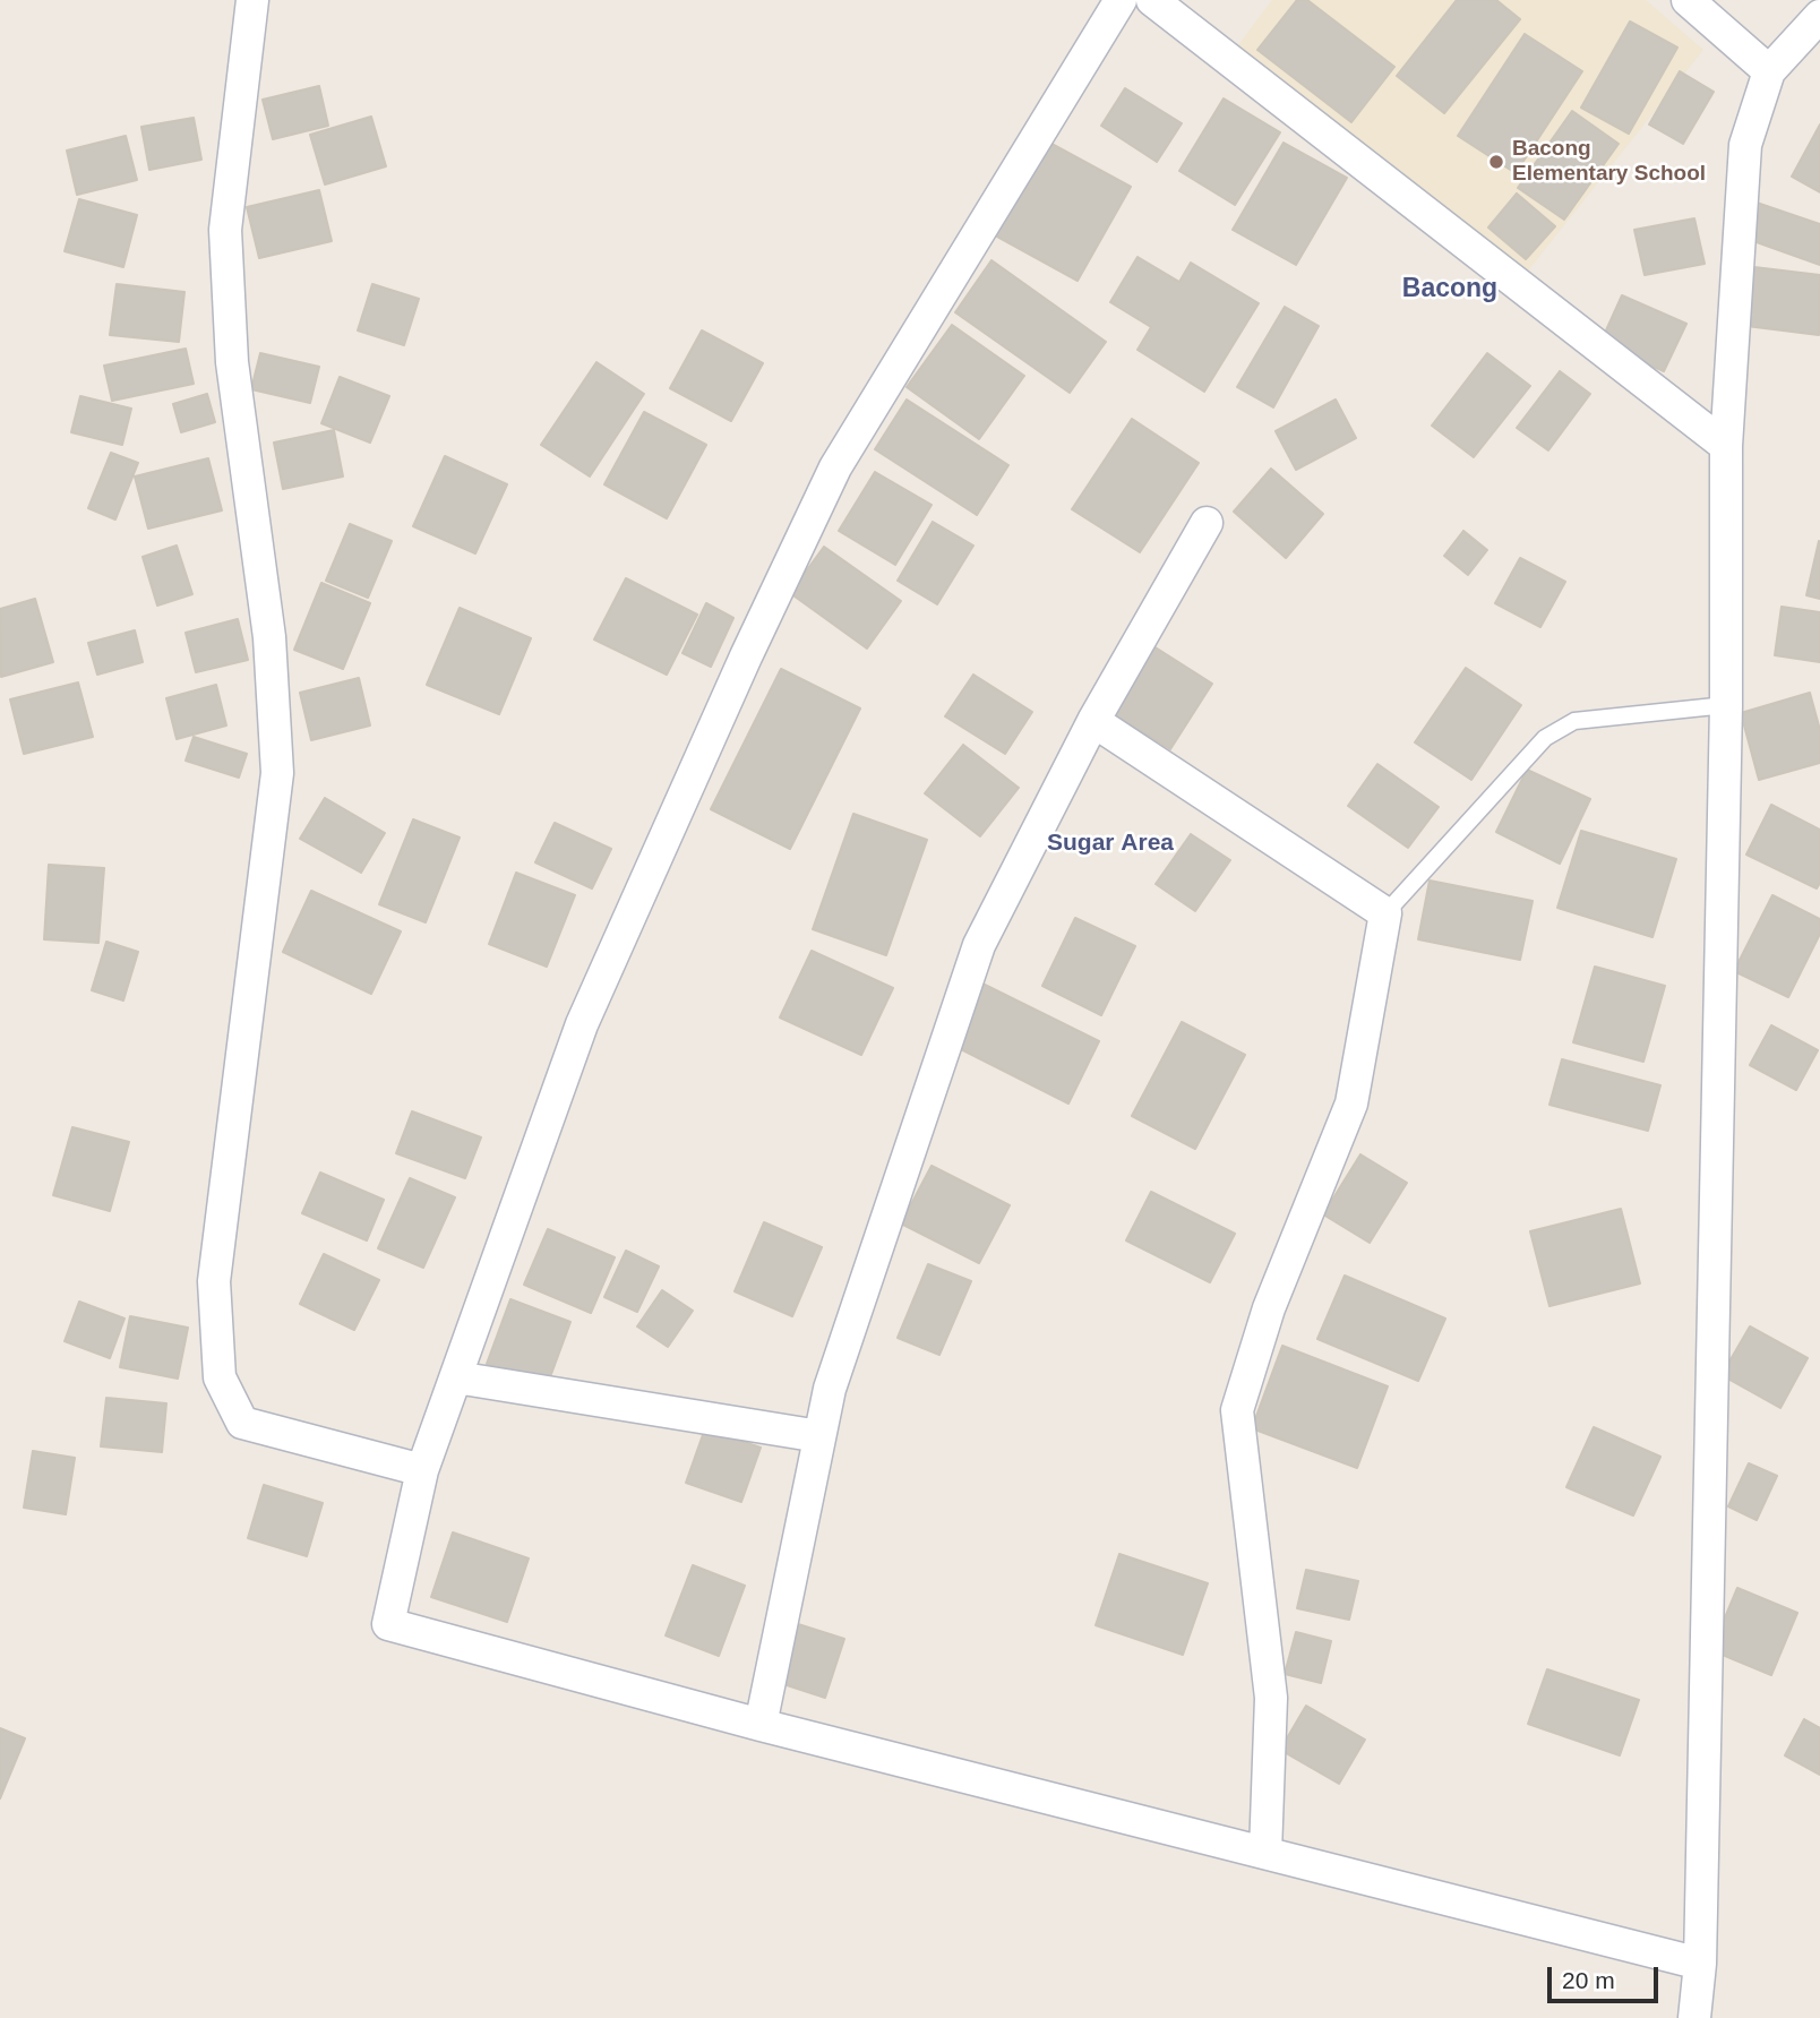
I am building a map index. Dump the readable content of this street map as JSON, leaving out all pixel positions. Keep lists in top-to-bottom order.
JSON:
{
  "districts": ["Bacong", "Sugar Area"],
  "places": ["Bacong Elementary School"],
  "scale_bar": "20 m"
}
